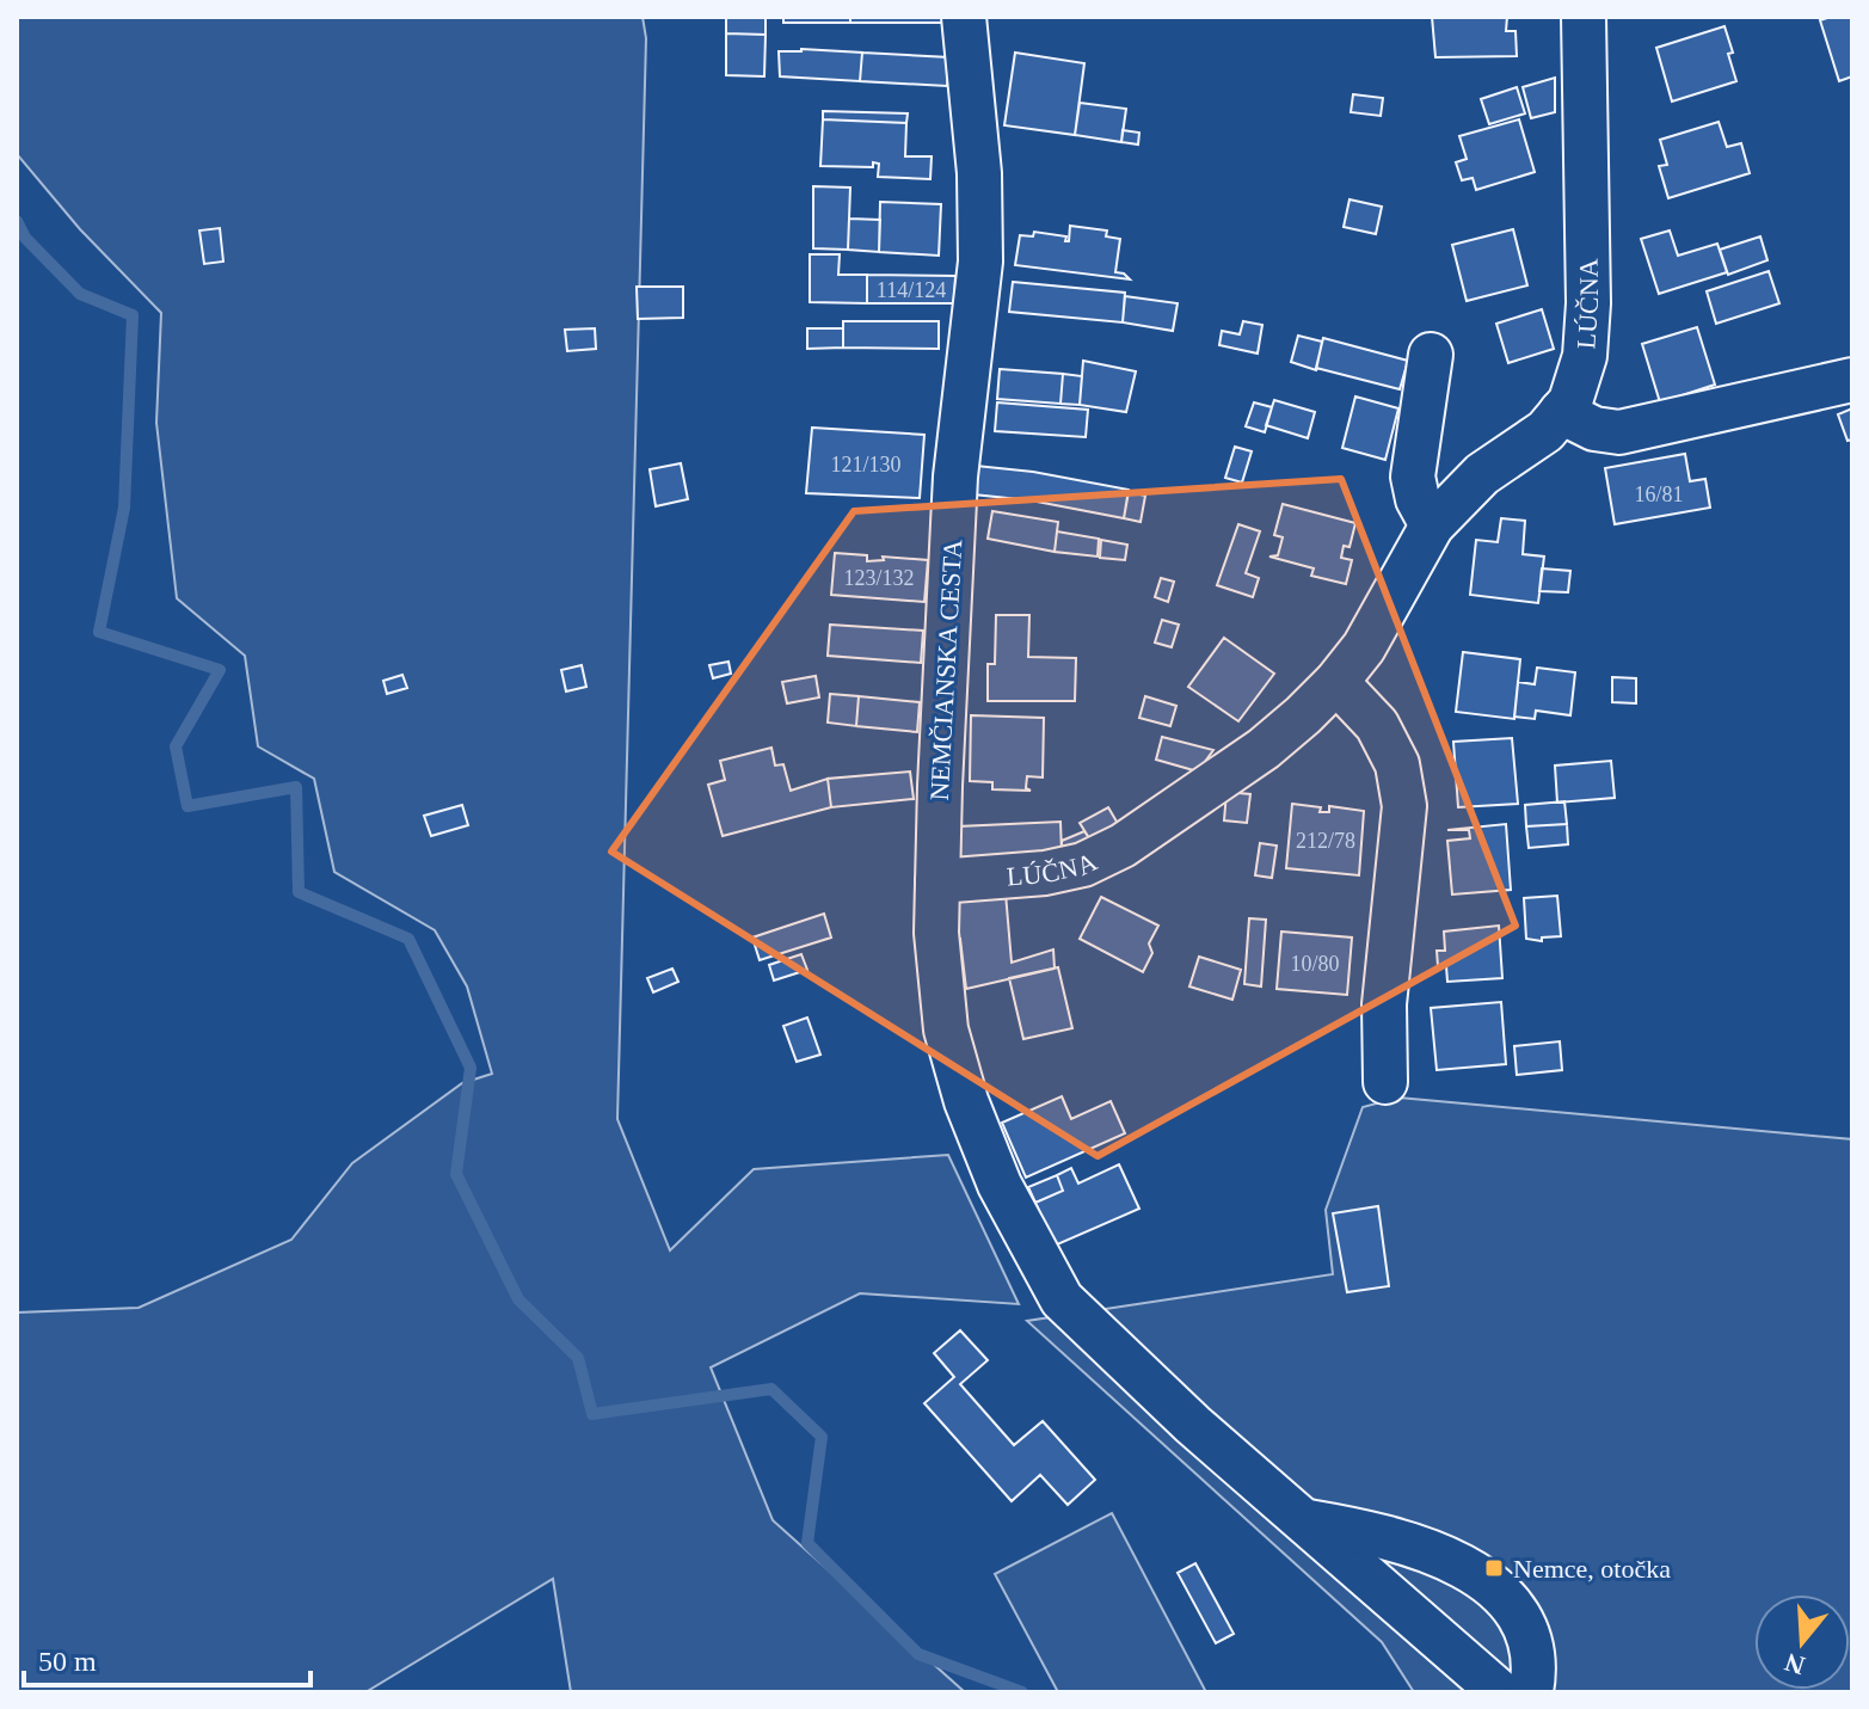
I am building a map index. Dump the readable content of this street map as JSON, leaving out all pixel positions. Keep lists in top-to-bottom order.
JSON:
{
  "streets": {
    "street": ["LÚČNA", "NEMČIANSKA CESTA"]
  },
  "crossings": [
    ["LÚČNA", "NEMČIANSKA CESTA"]
  ],
  "places": {
    "transit": ["Nemce, otočka"]
  },
  "house_numbers": [
    "114/124",
    "121/130",
    "16/81",
    "123/132",
    "212/78",
    "10/80"
  ],
  "scale_bar": "50 m",
  "north": "bottom"
}
